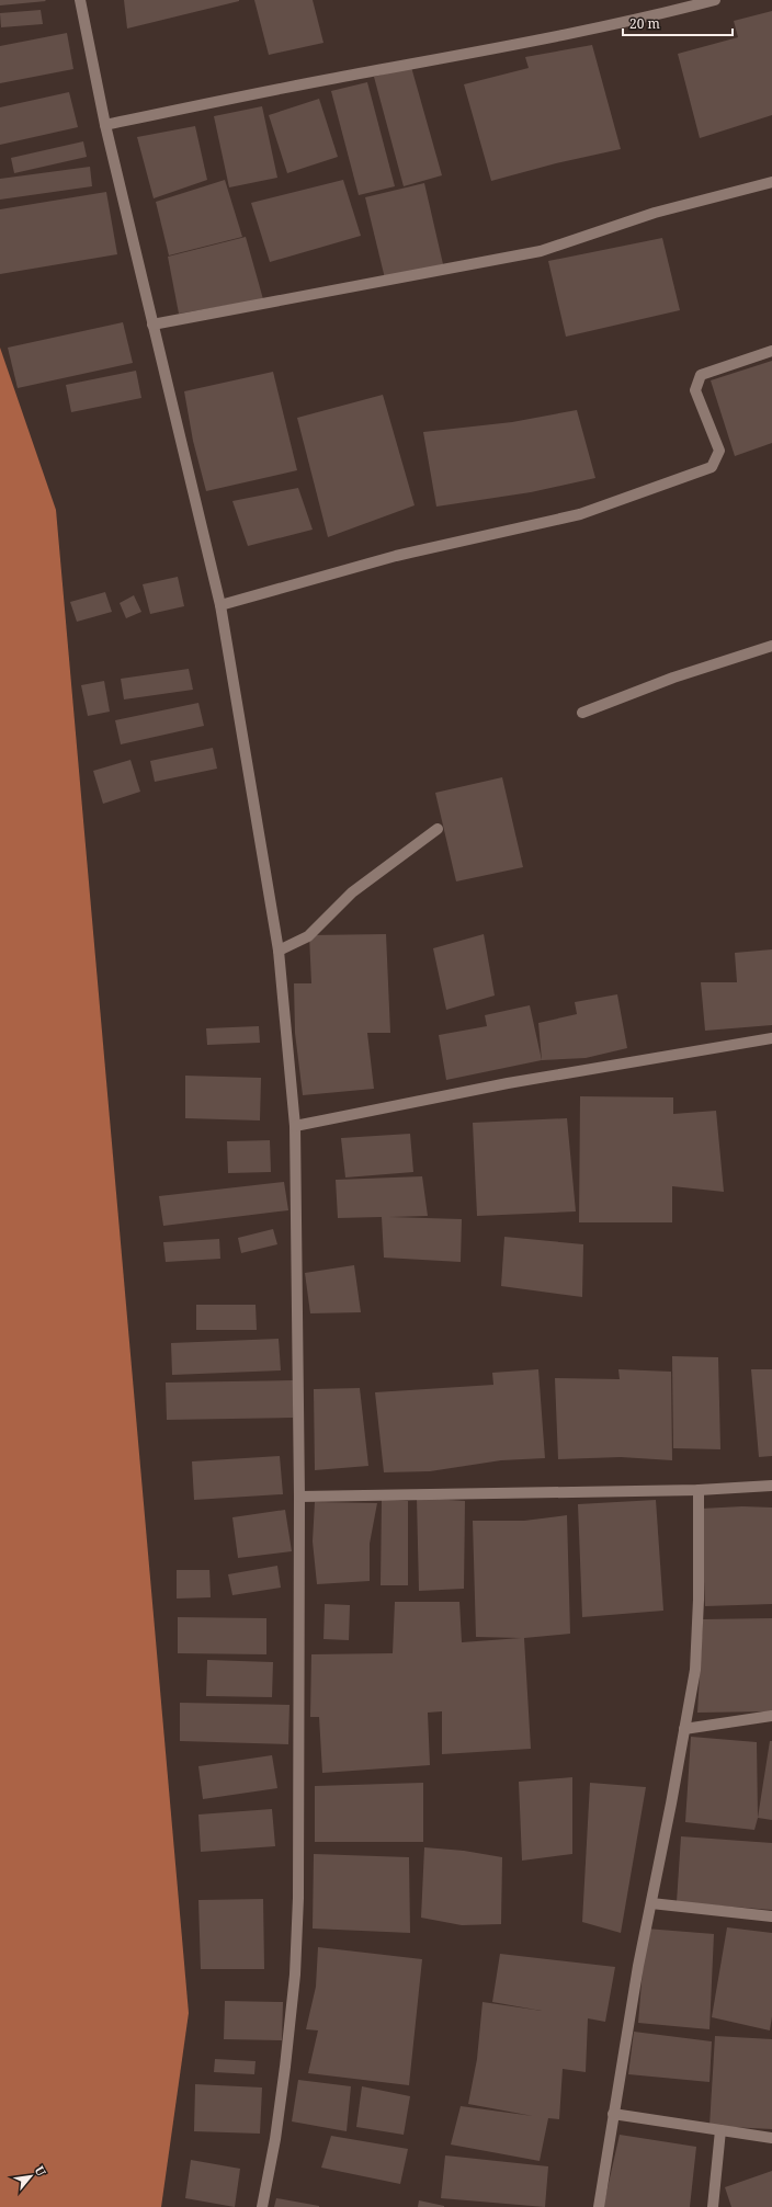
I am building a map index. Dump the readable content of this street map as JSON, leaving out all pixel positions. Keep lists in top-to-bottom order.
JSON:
{
  "scale_bar": "20 m",
  "north": "top right"
}
